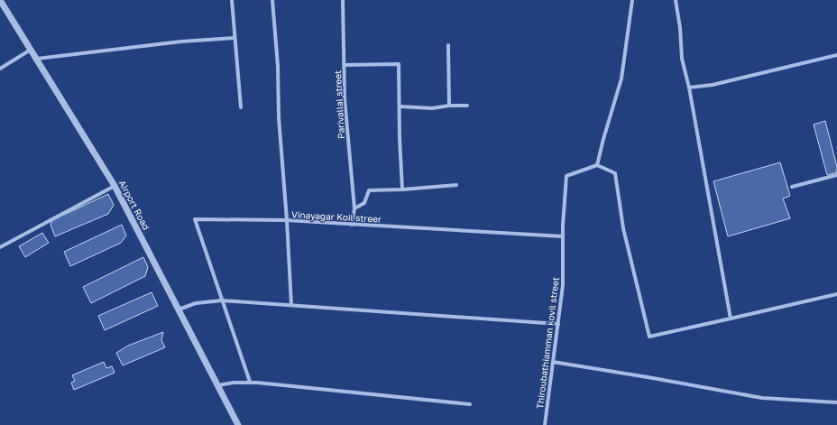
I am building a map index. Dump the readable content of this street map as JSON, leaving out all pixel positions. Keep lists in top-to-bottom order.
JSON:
{
  "streets": {
    "street": [
      "Parivallal street",
      "Airport Road",
      "Vinayagar Koil streer",
      "Thiroubathiamman kovil street"
    ]
  },
  "crossings": [
    ["Parivallal street", "Vinayagar Koil streer"],
    ["Vinayagar Koil streer", "Thiroubathiamman kovil street"]
  ]
}
